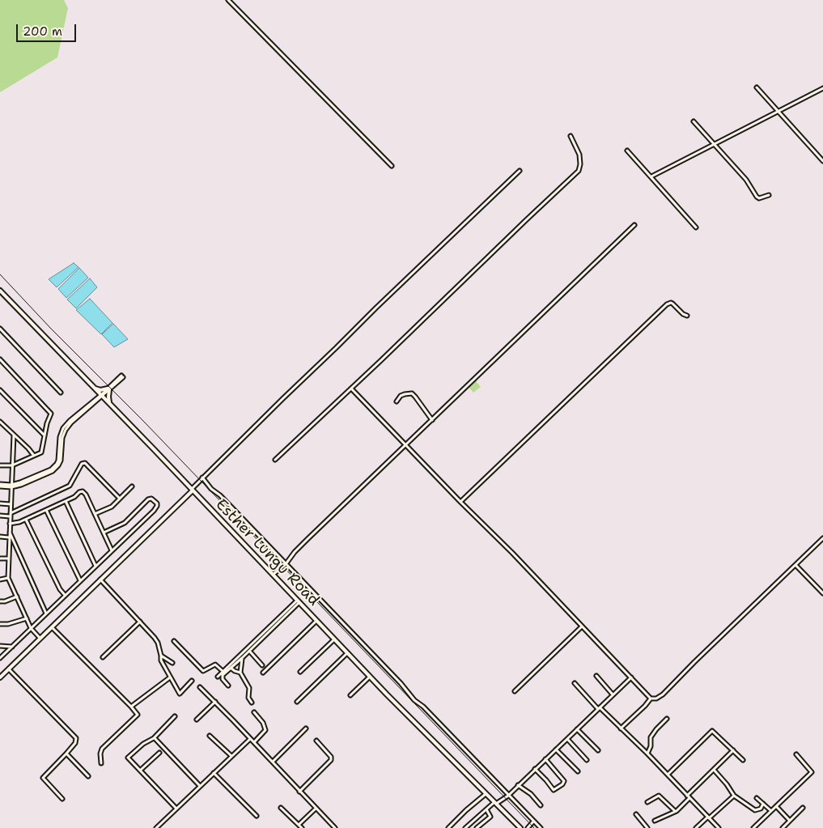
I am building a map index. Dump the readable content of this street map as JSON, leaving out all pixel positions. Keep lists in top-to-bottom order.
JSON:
{
  "streets": {
    "street": ["Esther Lungu Road"]
  },
  "scale_bar": "200 m"
}
